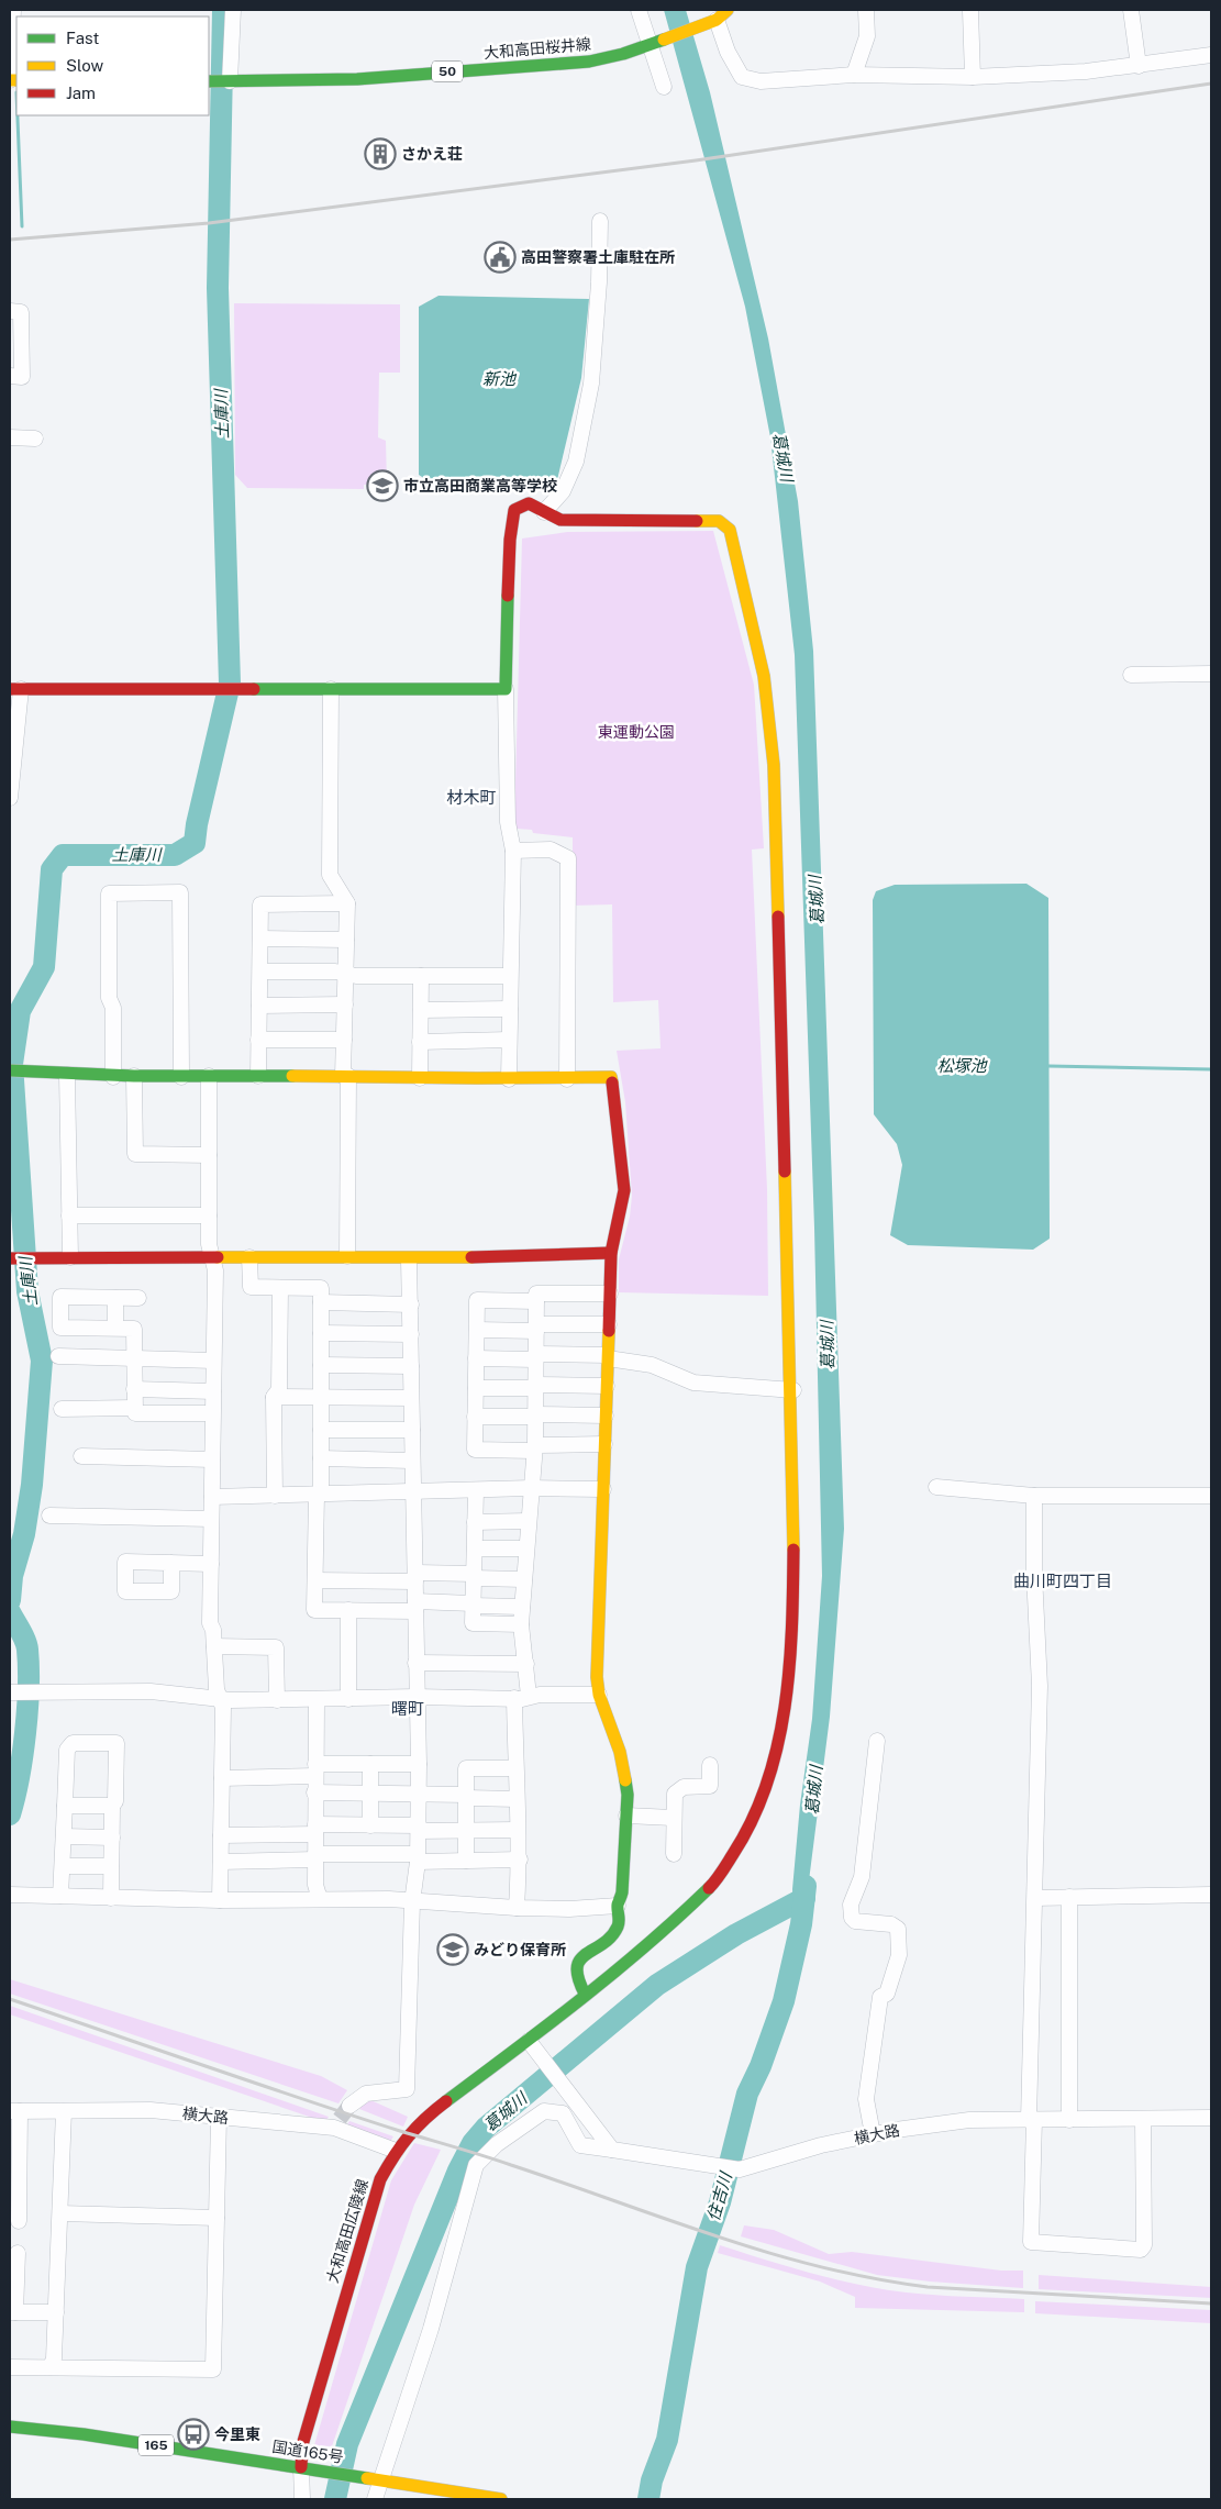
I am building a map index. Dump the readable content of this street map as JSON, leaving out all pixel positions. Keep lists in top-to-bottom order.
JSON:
{
  "streets": {
    "main road": [
      "大和高田桜井線",
      "50",
      "大和高田広陵線",
      "165",
      "国道165号"
    ],
    "street": ["横大路"]
  },
  "crossings": [
    ["横大路", "大和高田広陵線"],
    ["横大路", "国道165号"],
    ["大和高田広陵線", "国道165号"]
  ],
  "districts": ["材木町", "曲川町四丁目", "曙町"],
  "water": [
    "新池",
    "土庫川",
    "葛城川",
    "松塚池",
    "住吉川"
  ],
  "parks": ["東運動公園"],
  "places": {
    "building": ["さかえ荘"],
    "public building": ["高田警察署土庫駐在所"],
    "school or university": ["市立高田商業高等学校", "みどり保育所"],
    "bus stop": ["今里東"]
  },
  "legend": ["Fast", "Slow", "Jam"]
}
